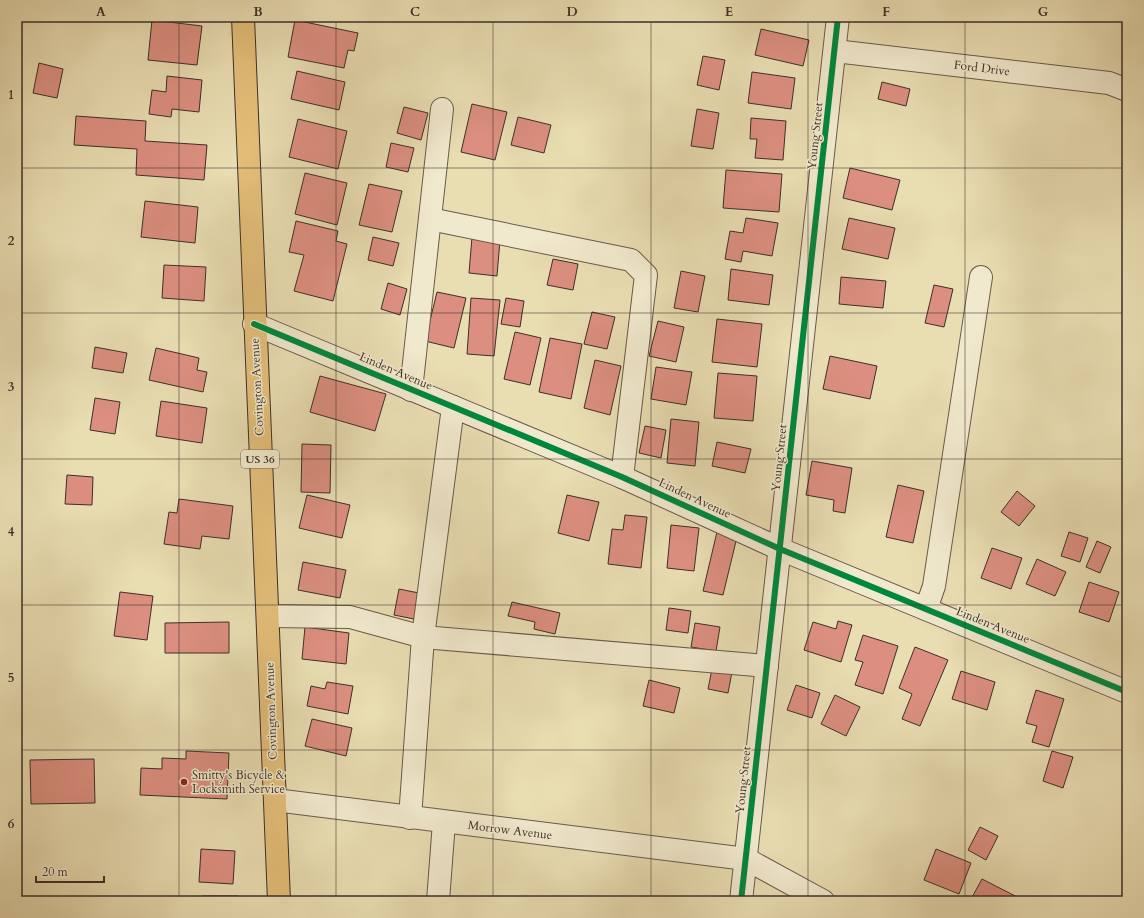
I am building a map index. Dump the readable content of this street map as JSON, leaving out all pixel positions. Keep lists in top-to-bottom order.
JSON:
{
  "streets": {
    "main road": ["Covington Avenue", "US 36"],
    "street": [
      "Ford Drive",
      "Young Street",
      "Linden Avenue",
      "Morrow Avenue"
    ]
  },
  "crossings": [
    ["Ford Drive", "Young Street"],
    ["Young Street", "Linden Avenue"],
    ["Young Street", "Morrow Avenue"],
    ["Linden Avenue", "Covington Avenue"],
    ["Covington Avenue", "Morrow Avenue"]
  ],
  "places": ["Smitty's Bicycle & Locksmith Service"],
  "scale_bar": "20 m",
  "grid": {
    "columns": [
      "A",
      "B",
      "C",
      "D",
      "E",
      "F",
      "G"
    ],
    "rows": [
      "1",
      "2",
      "3",
      "4",
      "5",
      "6"
    ]
  }
}
